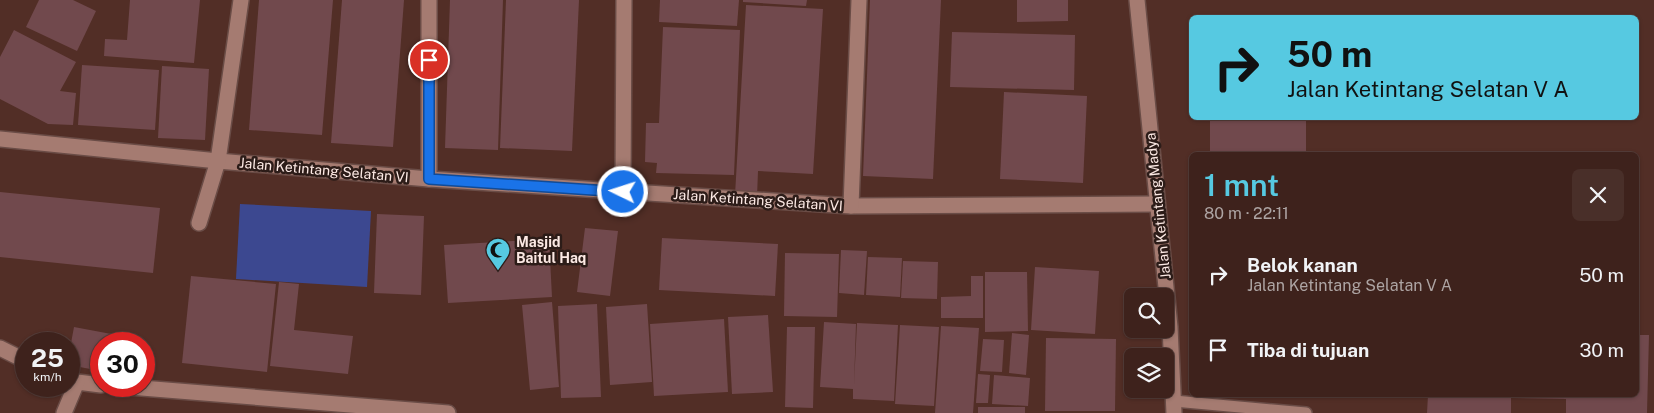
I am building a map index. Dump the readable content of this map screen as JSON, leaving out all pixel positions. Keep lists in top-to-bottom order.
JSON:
{
  "streets": {
    "street": ["Jalan Ketintang Selatan VI", "Jalan Ketintang Madya"]
  },
  "crossings": [
    ["Jalan Ketintang Selatan VI", "Jalan Ketintang Madya"]
  ],
  "places": {
    "mosque": ["Masjid Baitul Haq"]
  },
  "page": {
    "turn": ["50 m", "Jalan Ketintang Selatan V A"],
    "heading": ["1 mnt", "80 m · 22:11"],
    "list": [
      {
        "name": "Belok kanan",
        "note": "Jalan Ketintang Selatan V A",
        "value": "50 m"
      },
      {
        "name": "Tiba di tujuan",
        "value": "30 m"
      }
    ],
    "speed": "25 km/h",
    "limit": "30"
  }
}
